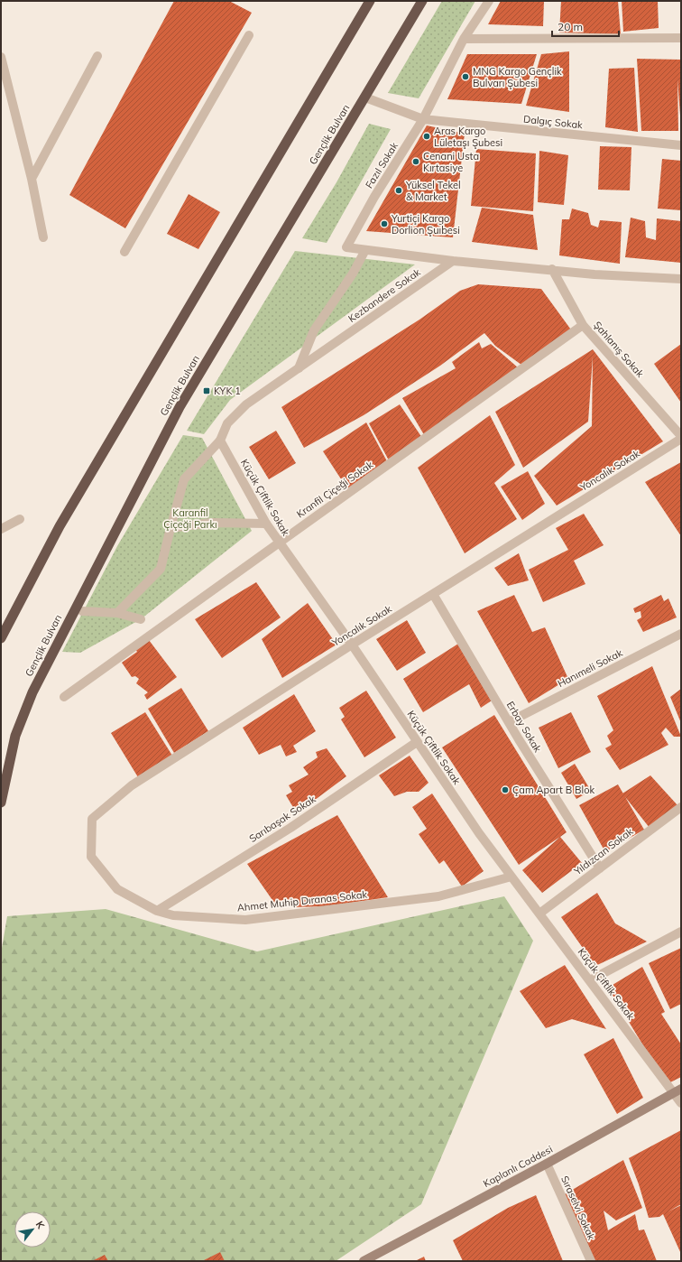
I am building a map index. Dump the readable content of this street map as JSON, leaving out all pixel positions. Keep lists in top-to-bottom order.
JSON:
{
  "streets": {
    "highway": ["Gençlik Bulvarı"],
    "main road": ["Kaplanlı Caddesi"],
    "street": [
      "Dalgıç Sokak",
      "Fazıl Sokak",
      "Kezbandere Sokak",
      "Şahlanış Sokak",
      "Yoncalık Sokak",
      "Kranfil Çiçeği Sokak",
      "Küçük Çiftlik Sokak",
      "Hanımeli Sokak",
      "Erbay Sokak",
      "Sarıbaşak Sokak",
      "Yıldızcan Sokak",
      "Ahmet Muhip Dıranas Sokak",
      "Sıraselvi Sokak"
    ]
  },
  "crossings": [
    ["Dalgıç Sokak", "Gençlik Bulvarı"],
    ["Dalgıç Sokak", "Fazıl Sokak"],
    ["Fazıl Sokak", "Kezbandere Sokak"],
    ["Kezbandere Sokak", "Küçük Çiftlik Sokak"],
    ["Şahlanış Sokak", "Kranfil Çiçeği Sokak"],
    ["Yoncalık Sokak", "Küçük Çiftlik Sokak"],
    ["Yoncalık Sokak", "Erbay Sokak"],
    ["Yoncalık Sokak", "Ahmet Muhip Dıranas Sokak"],
    ["Kranfil Çiçeği Sokak", "Küçük Çiftlik Sokak"],
    ["Küçük Çiftlik Sokak", "Sarıbaşak Sokak"],
    ["Küçük Çiftlik Sokak", "Yıldızcan Sokak"],
    ["Küçük Çiftlik Sokak", "Ahmet Muhip Dıranas Sokak"],
    ["Küçük Çiftlik Sokak", "Kaplanlı Caddesi"],
    ["Hanımeli Sokak", "Erbay Sokak"],
    ["Erbay Sokak", "Yıldızcan Sokak"],
    ["Sarıbaşak Sokak", "Ahmet Muhip Dıranas Sokak"],
    ["Kaplanlı Caddesi", "Sıraselvi Sokak"]
  ],
  "parks": ["Karanfil Çiçeği Parkı"],
  "places": {
    "other": [
      "MNG Kargo Gençlik Bulvarı Şubesi",
      "Aras Kargo Lületaşı Şubesi",
      "Cenani Usta Kırtasiye",
      "Yüksel Tekel & Market",
      "Yurtiçi Kargo Dorlion Şuıbesi",
      "Çam Apart B Blok"
    ],
    "transit": ["KYK 1"]
  },
  "scale_bar": "20 m",
  "north": "top right"
}
